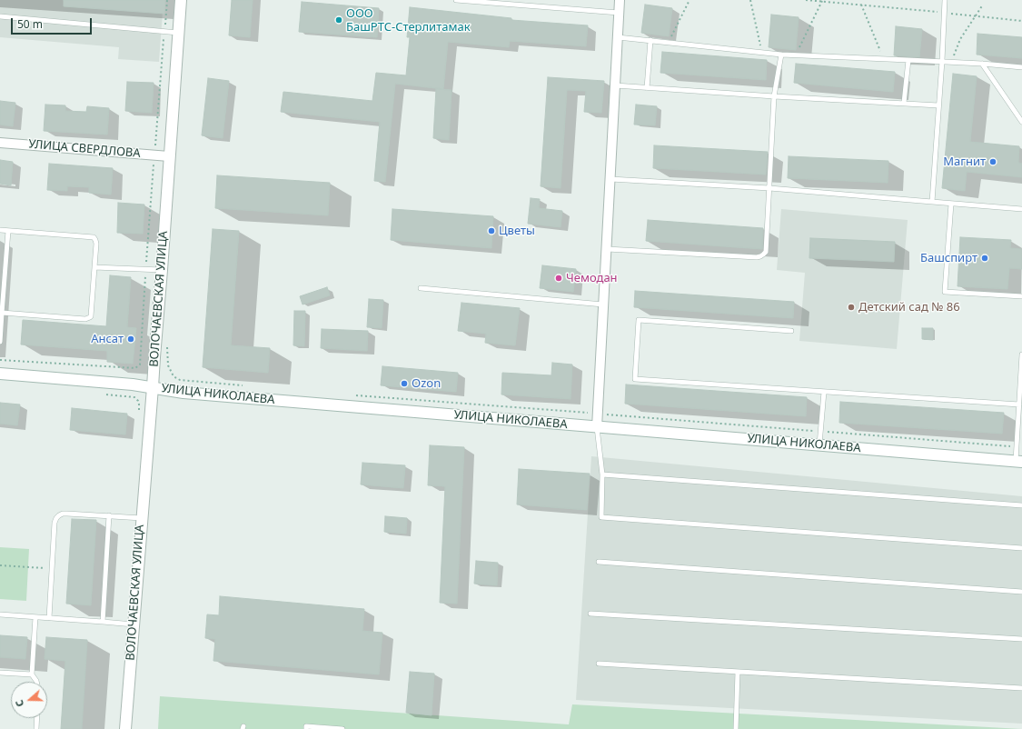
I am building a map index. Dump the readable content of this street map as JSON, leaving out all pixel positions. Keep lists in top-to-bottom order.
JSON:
{
  "streets": {
    "main road": ["ВОЛОЧАЕВСКАЯ УЛИЦА", "УЛИЦА НИКОЛАЕВА"],
    "street": ["УЛИЦА СВЕРДЛОВА"]
  },
  "crossings": [
    ["УЛИЦА СВЕРДЛОВА", "ВОЛОЧАЕВСКАЯ УЛИЦА"],
    ["ВОЛОЧАЕВСКАЯ УЛИЦА", "УЛИЦА НИКОЛАЕВА"]
  ],
  "places": [
    "ООО БашРТС-Стерлитамак",
    "Магнит",
    "Цветы",
    "Башспирт",
    "Чемодан",
    "Детский сад № 86",
    "Ансат",
    "Ozon"
  ],
  "scale_bar": "50 m",
  "north": "left"
}
